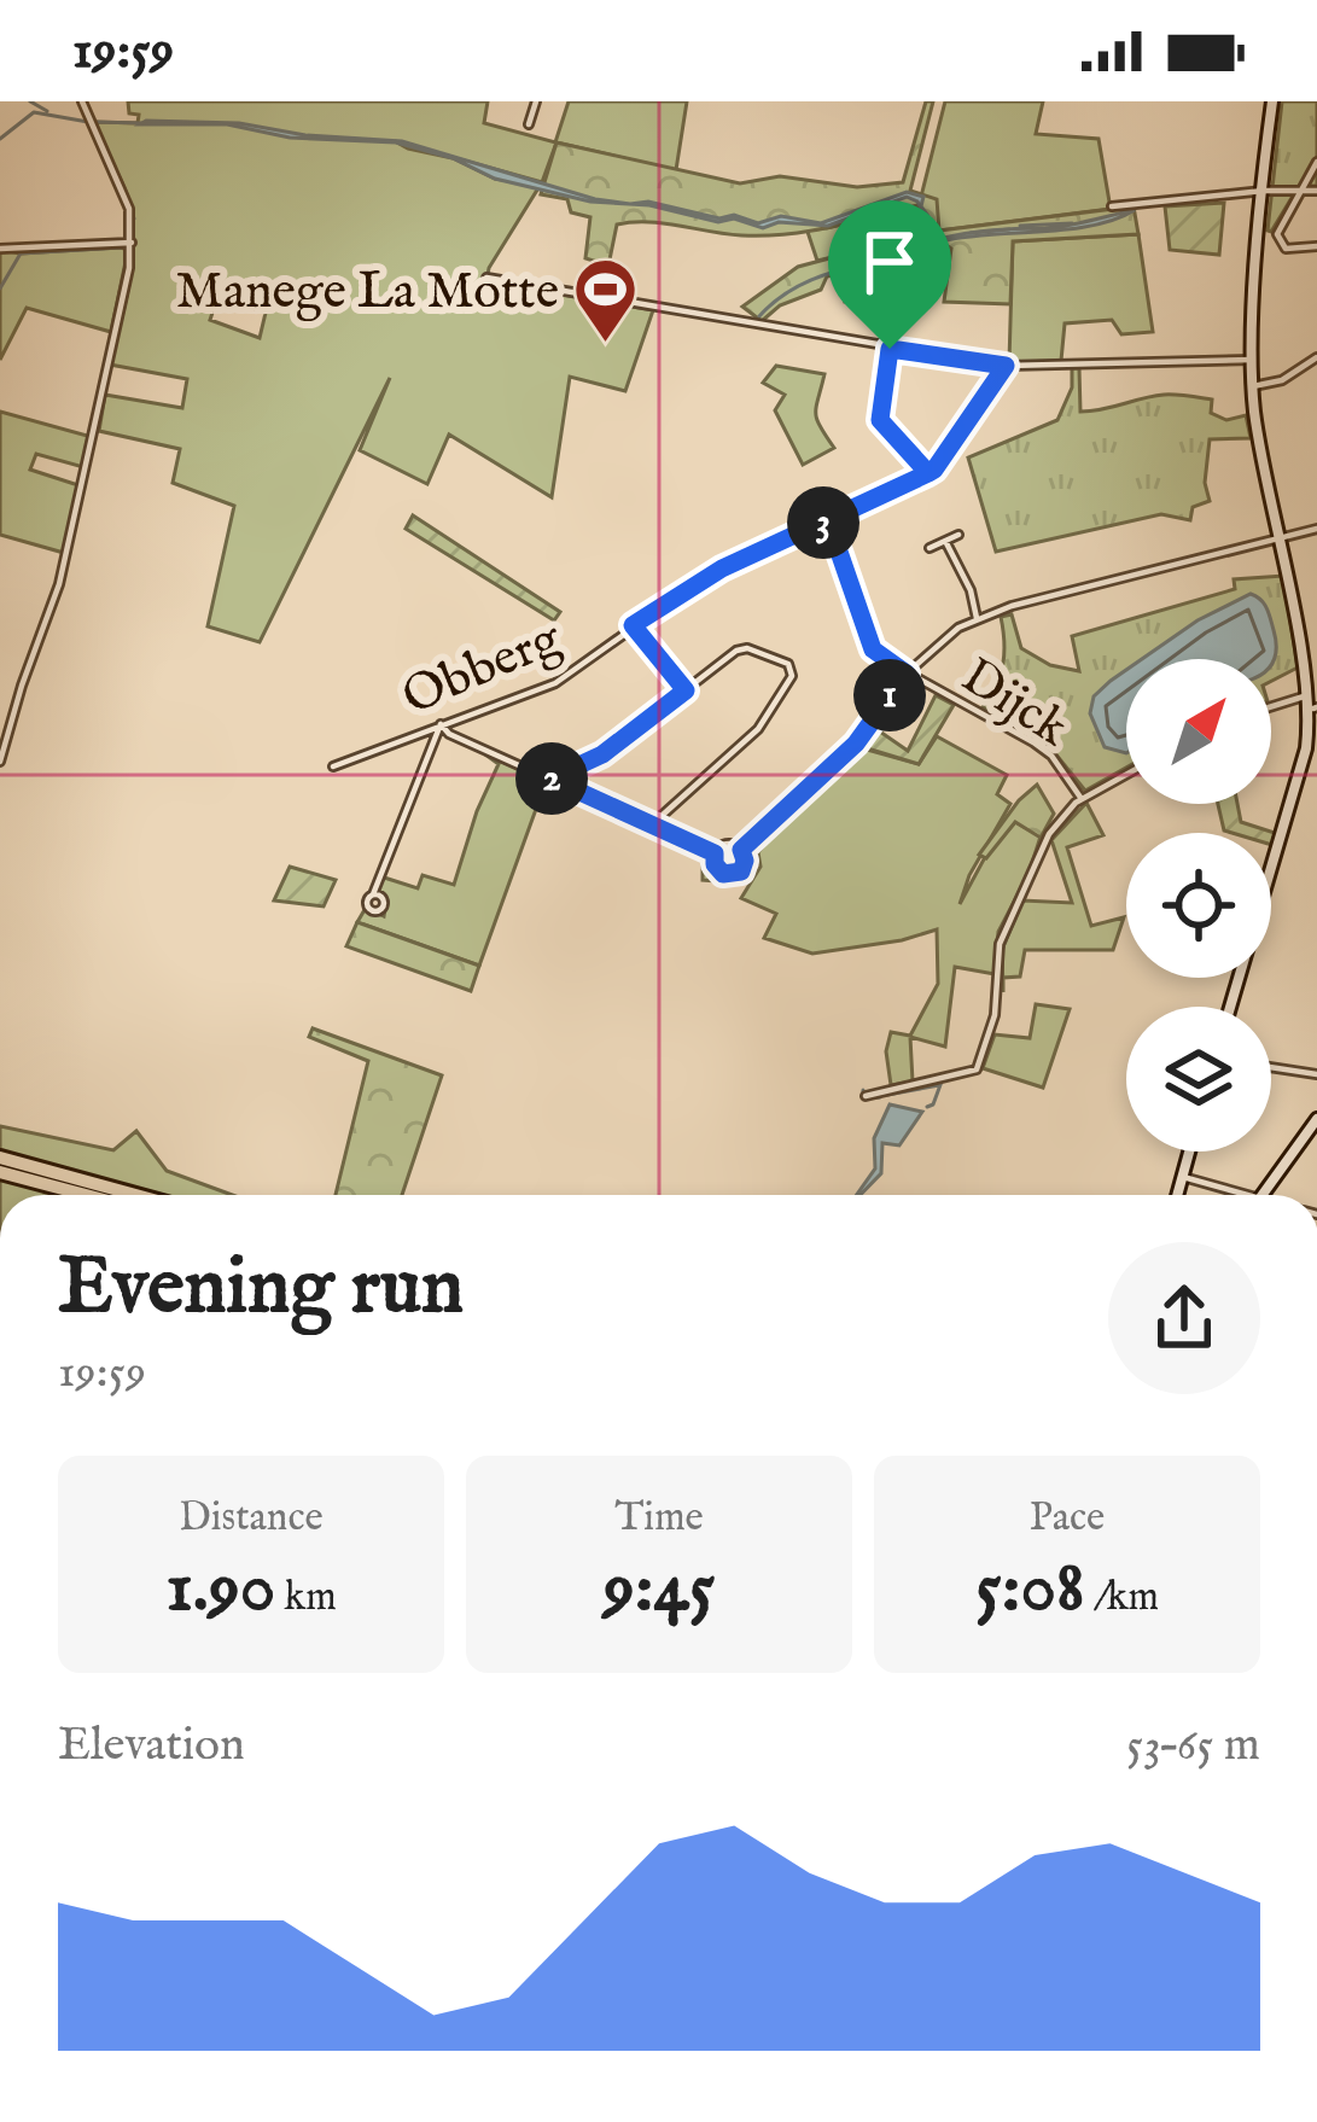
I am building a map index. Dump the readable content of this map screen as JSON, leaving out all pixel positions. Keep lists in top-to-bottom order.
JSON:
{
  "streets": {
    "street": ["Obberg", "Dijck"]
  },
  "crossings": [
    ["Obberg", "Dijck"]
  ],
  "places": {
    "sports": ["Manege La Motte"]
  },
  "north": "top right",
  "page": {
    "status": "19:59",
    "pins": ["3", "1", "2"],
    "heading": ["Evening run", "19:59"],
    "stats": [
      ["Distance", "1.90 km"],
      ["Time", "9:45"],
      ["Pace", "5:08 /km"]
    ],
    "chart": ["Elevation", "53–65 m"]
  }
}
